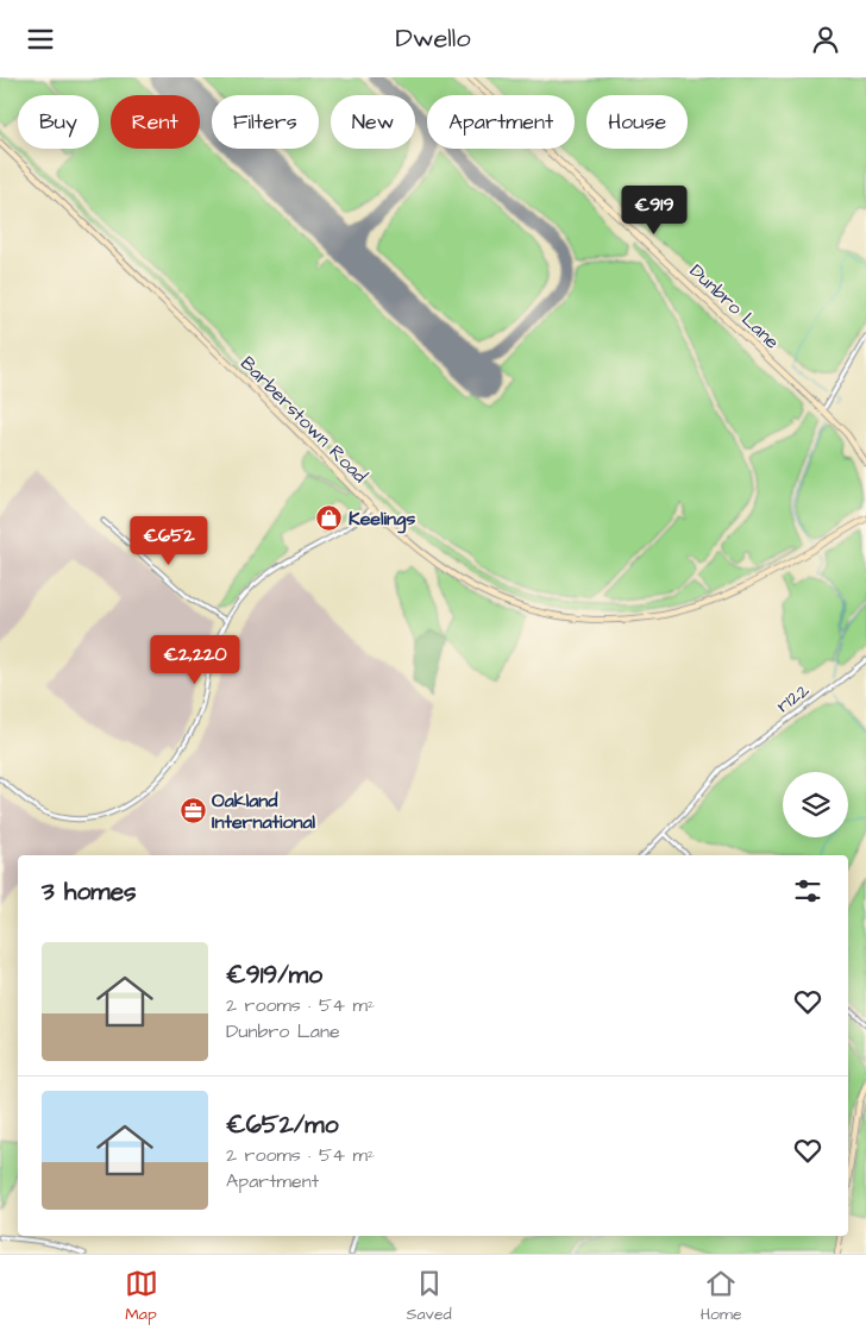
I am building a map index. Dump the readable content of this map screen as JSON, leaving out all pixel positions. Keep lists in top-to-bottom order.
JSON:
{
  "streets": {
    "main road": ["Dunbro Lane", "Barberstown Road"],
    "street": ["r122"]
  },
  "places": {
    "shop": ["Keelings"],
    "office": ["Oakland International"]
  },
  "page": {
    "header": "Dwello",
    "chip": [
      "Buy",
      "Rent",
      "Filters",
      "New",
      "Apartment",
      "House"
    ],
    "price": ["€919", "€652", "€2,220"],
    "heading": "3 homes",
    "list": [
      {
        "name": "€919/mo",
        "note": "2 rooms · 54 m² · Dunbro Lane"
      },
      {
        "name": "€652/mo",
        "note": "2 rooms · 54 m² · Apartment"
      }
    ],
    "tabs": ["Map", "Saved", "Home"]
  }
}
